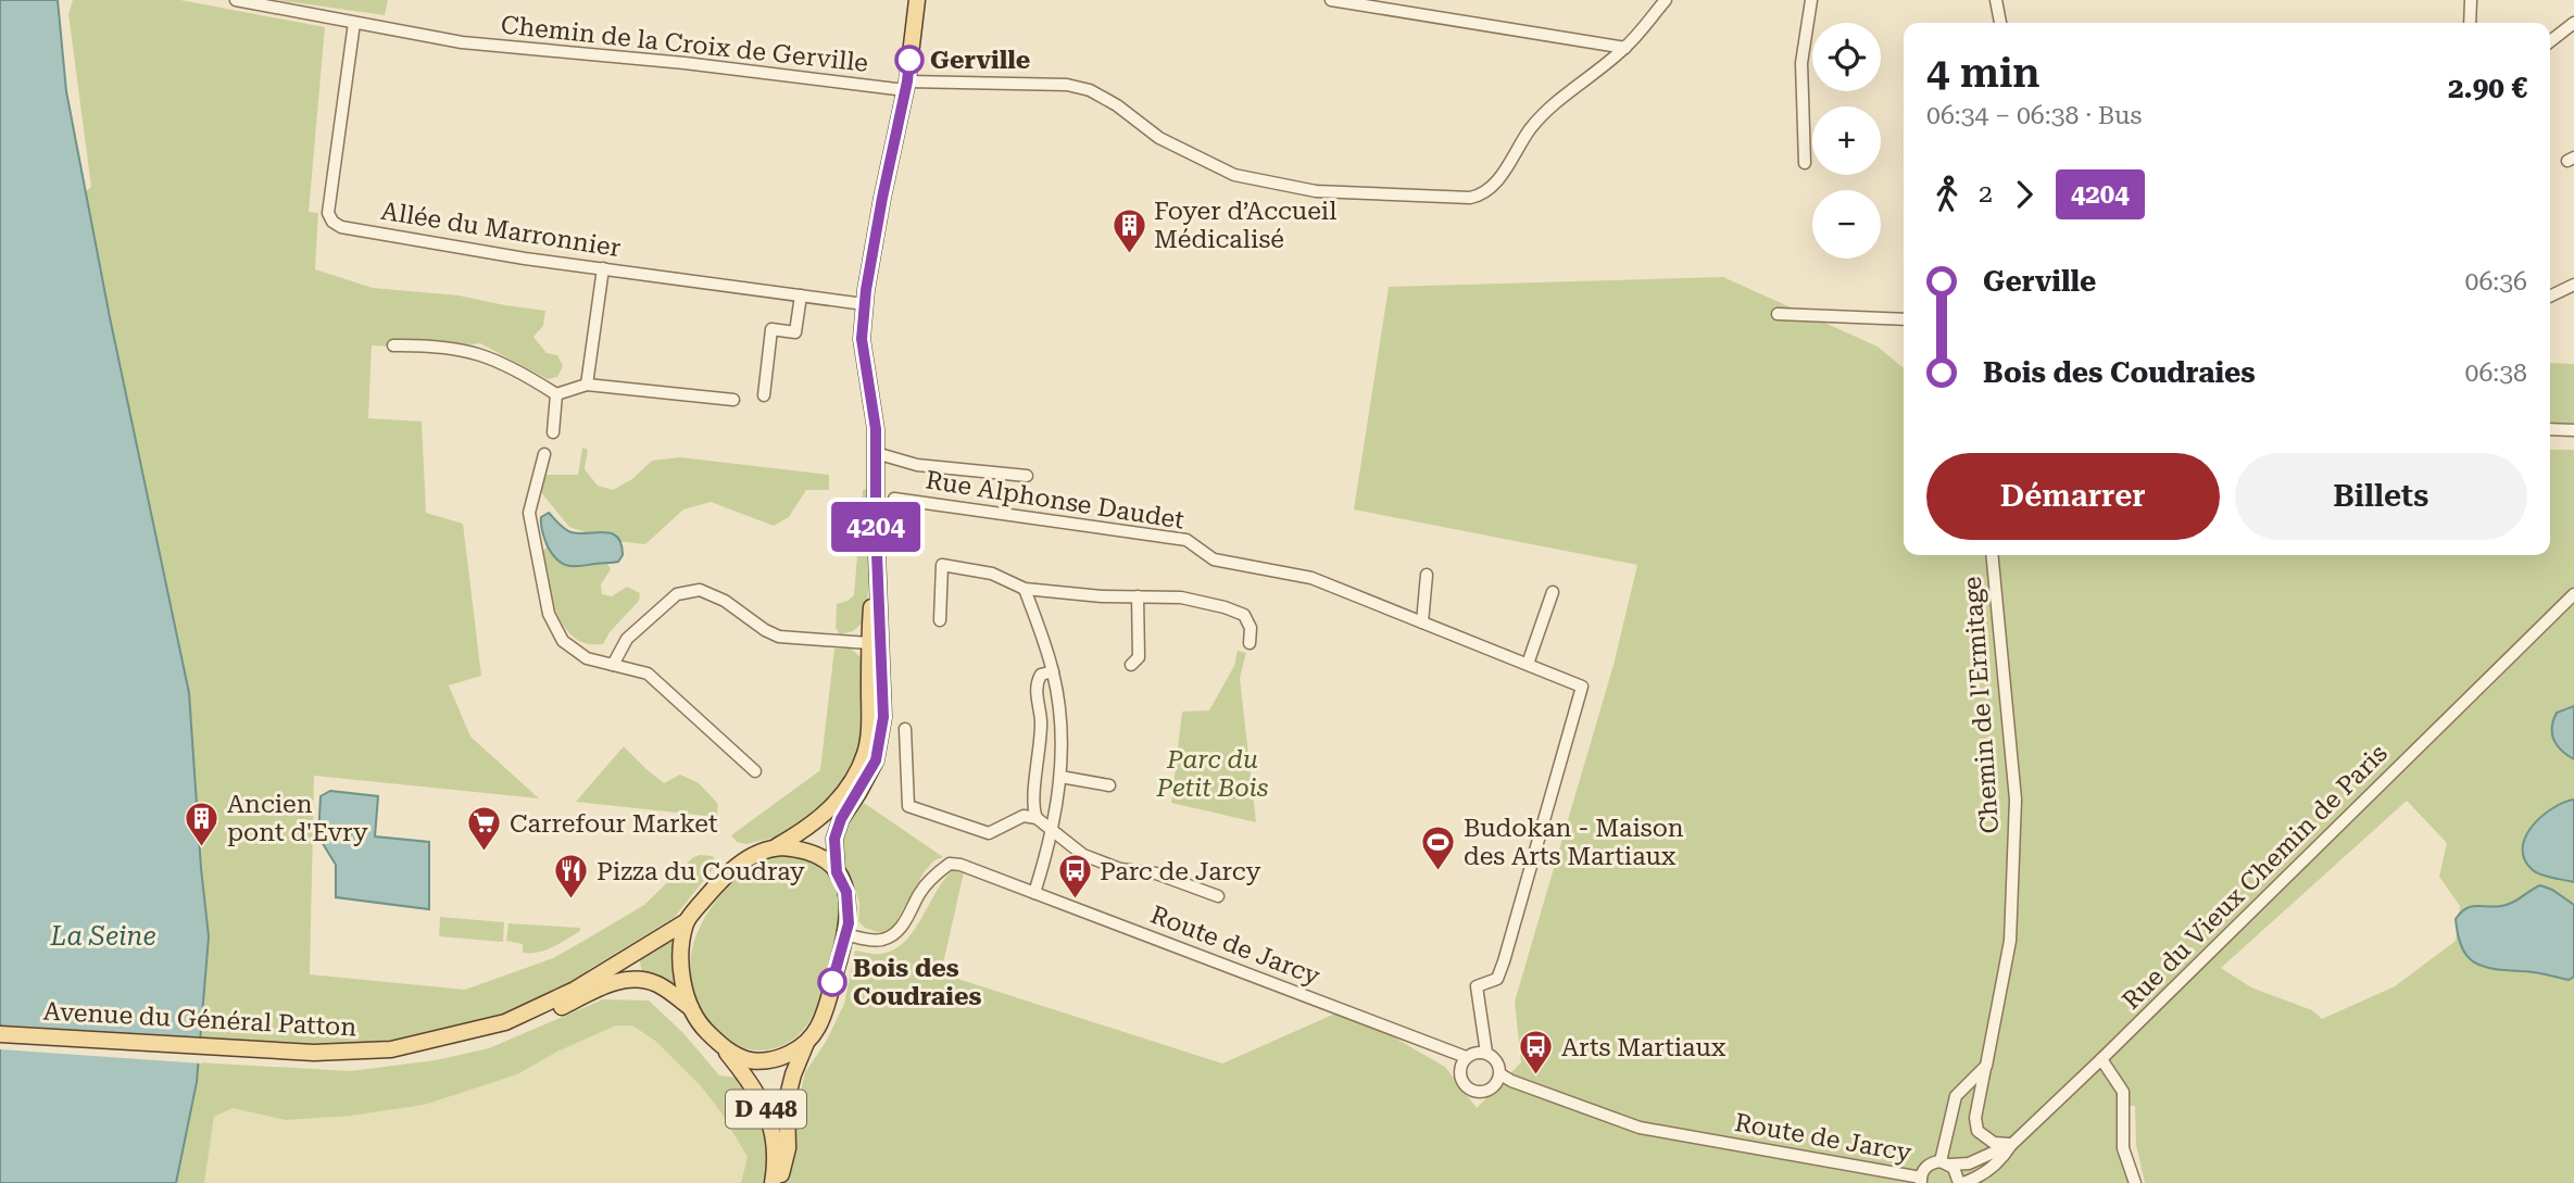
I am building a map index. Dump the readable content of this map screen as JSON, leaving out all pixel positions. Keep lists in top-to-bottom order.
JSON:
{
  "streets": {
    "main road": ["Avenue du Général Patton", "D 448"],
    "street": [
      "Chemin de la Croix de Gerville",
      "Allée du Marronnier",
      "Rue Alphonse Daudet",
      "Chemin de l'Ermitage",
      "Rue du Vieux Chemin de Paris",
      "Route de Jarcy"
    ]
  },
  "crossings": [
    ["Chemin de la Croix de Gerville", "Allée du Marronnier"],
    ["Rue Alphonse Daudet", "Route de Jarcy"],
    ["Chemin de l'Ermitage", "Rue du Vieux Chemin de Paris"],
    ["Route de Jarcy", "Avenue du Général Patton"],
    ["Route de Jarcy", "D 448"],
    ["Avenue du Général Patton", "D 448"]
  ],
  "water": ["La Seine"],
  "parks": ["Parc du Petit Bois"],
  "places": {
    "other": ["Gerville", "Bois des Coudraies"],
    "building": ["Foyer d’Accueil Médicalisé", "Ancien pont d'Evry"],
    "supermarket": ["Carrefour Market"],
    "sports": ["Budokan - Maison des Arts Martiaux"],
    "restaurant": ["Pizza du Coudray"],
    "bus stop": ["Parc de Jarcy", "Arts Martiaux"]
  },
  "lines": ["bus line 4204"],
  "page": {
    "on_map": "4204",
    "map_buttons": ["+", "−"],
    "heading": ["4 min", "06:34 – 06:38 · Bus", "2.90 €"],
    "legs": ["2", "4204"],
    "list": [
      {
        "name": "Gerville",
        "value": "06:36"
      },
      {
        "name": "Bois des Coudraies",
        "value": "06:38"
      }
    ],
    "buttons": ["Démarrer", "Billets"]
  }
}
